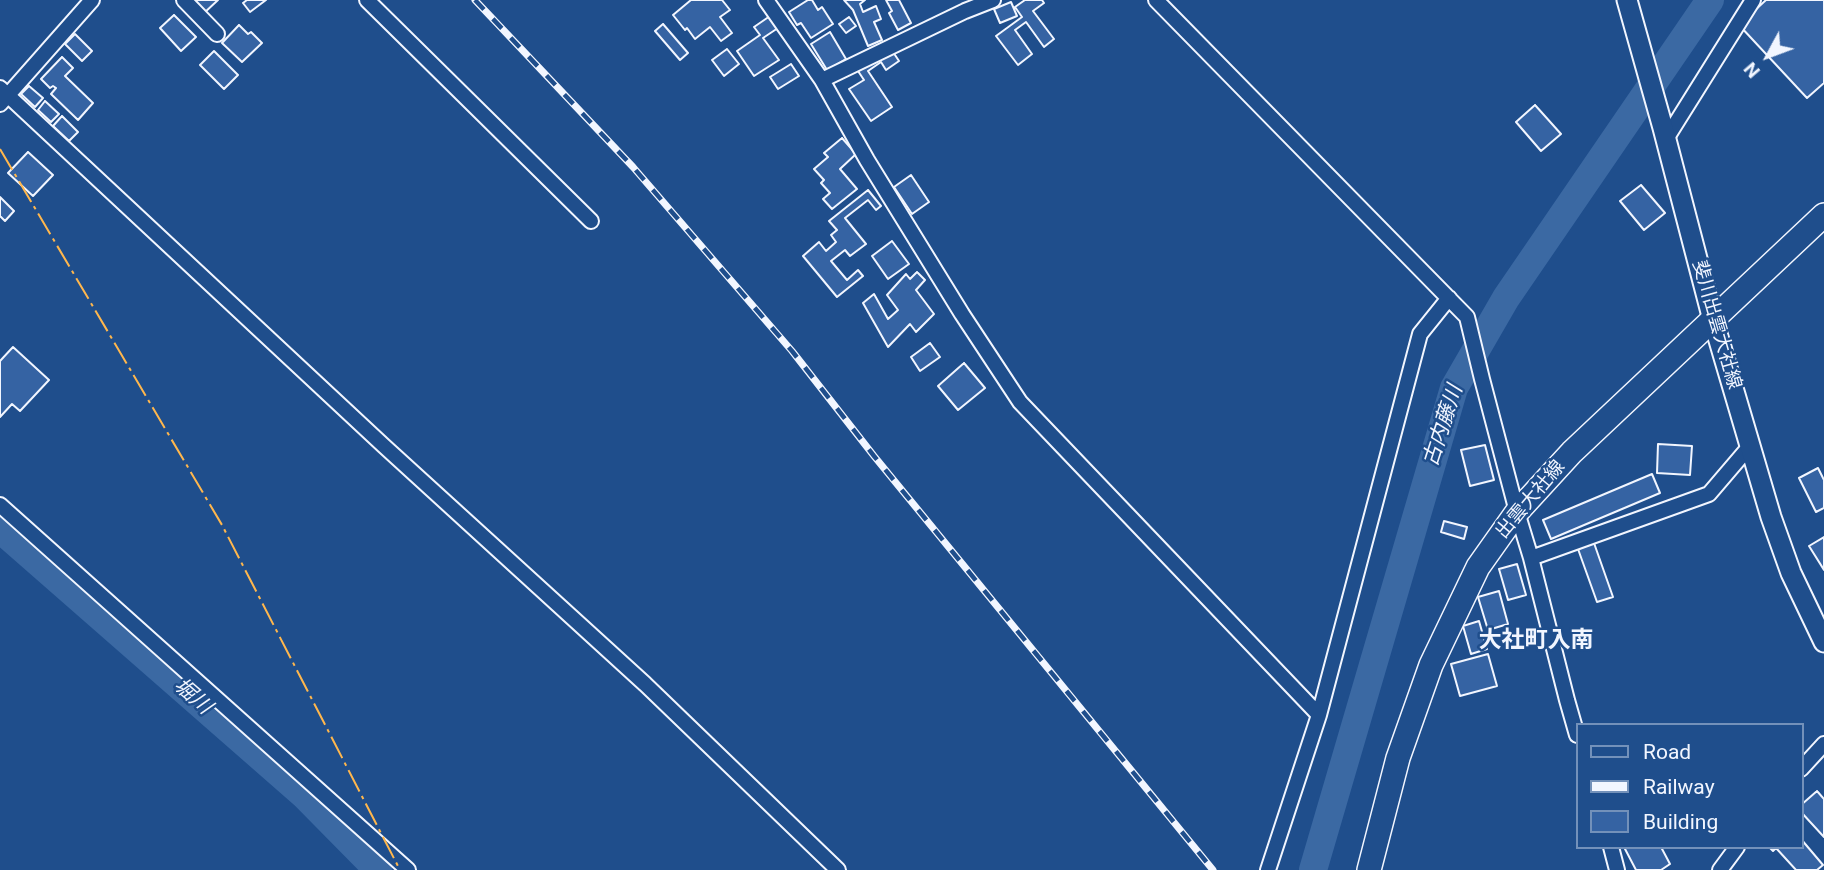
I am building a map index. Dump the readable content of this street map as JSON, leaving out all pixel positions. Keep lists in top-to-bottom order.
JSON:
{
  "streets": {
    "main road": ["斐川出雲大社線", "出雲大社線"]
  },
  "crossings": [
    ["斐川出雲大社線", "出雲大社線"]
  ],
  "districts": ["大社町入南"],
  "water": ["古内藤川", "堀川"],
  "legend": ["Road", "Railway", "Building"],
  "north": "bottom left"
}
